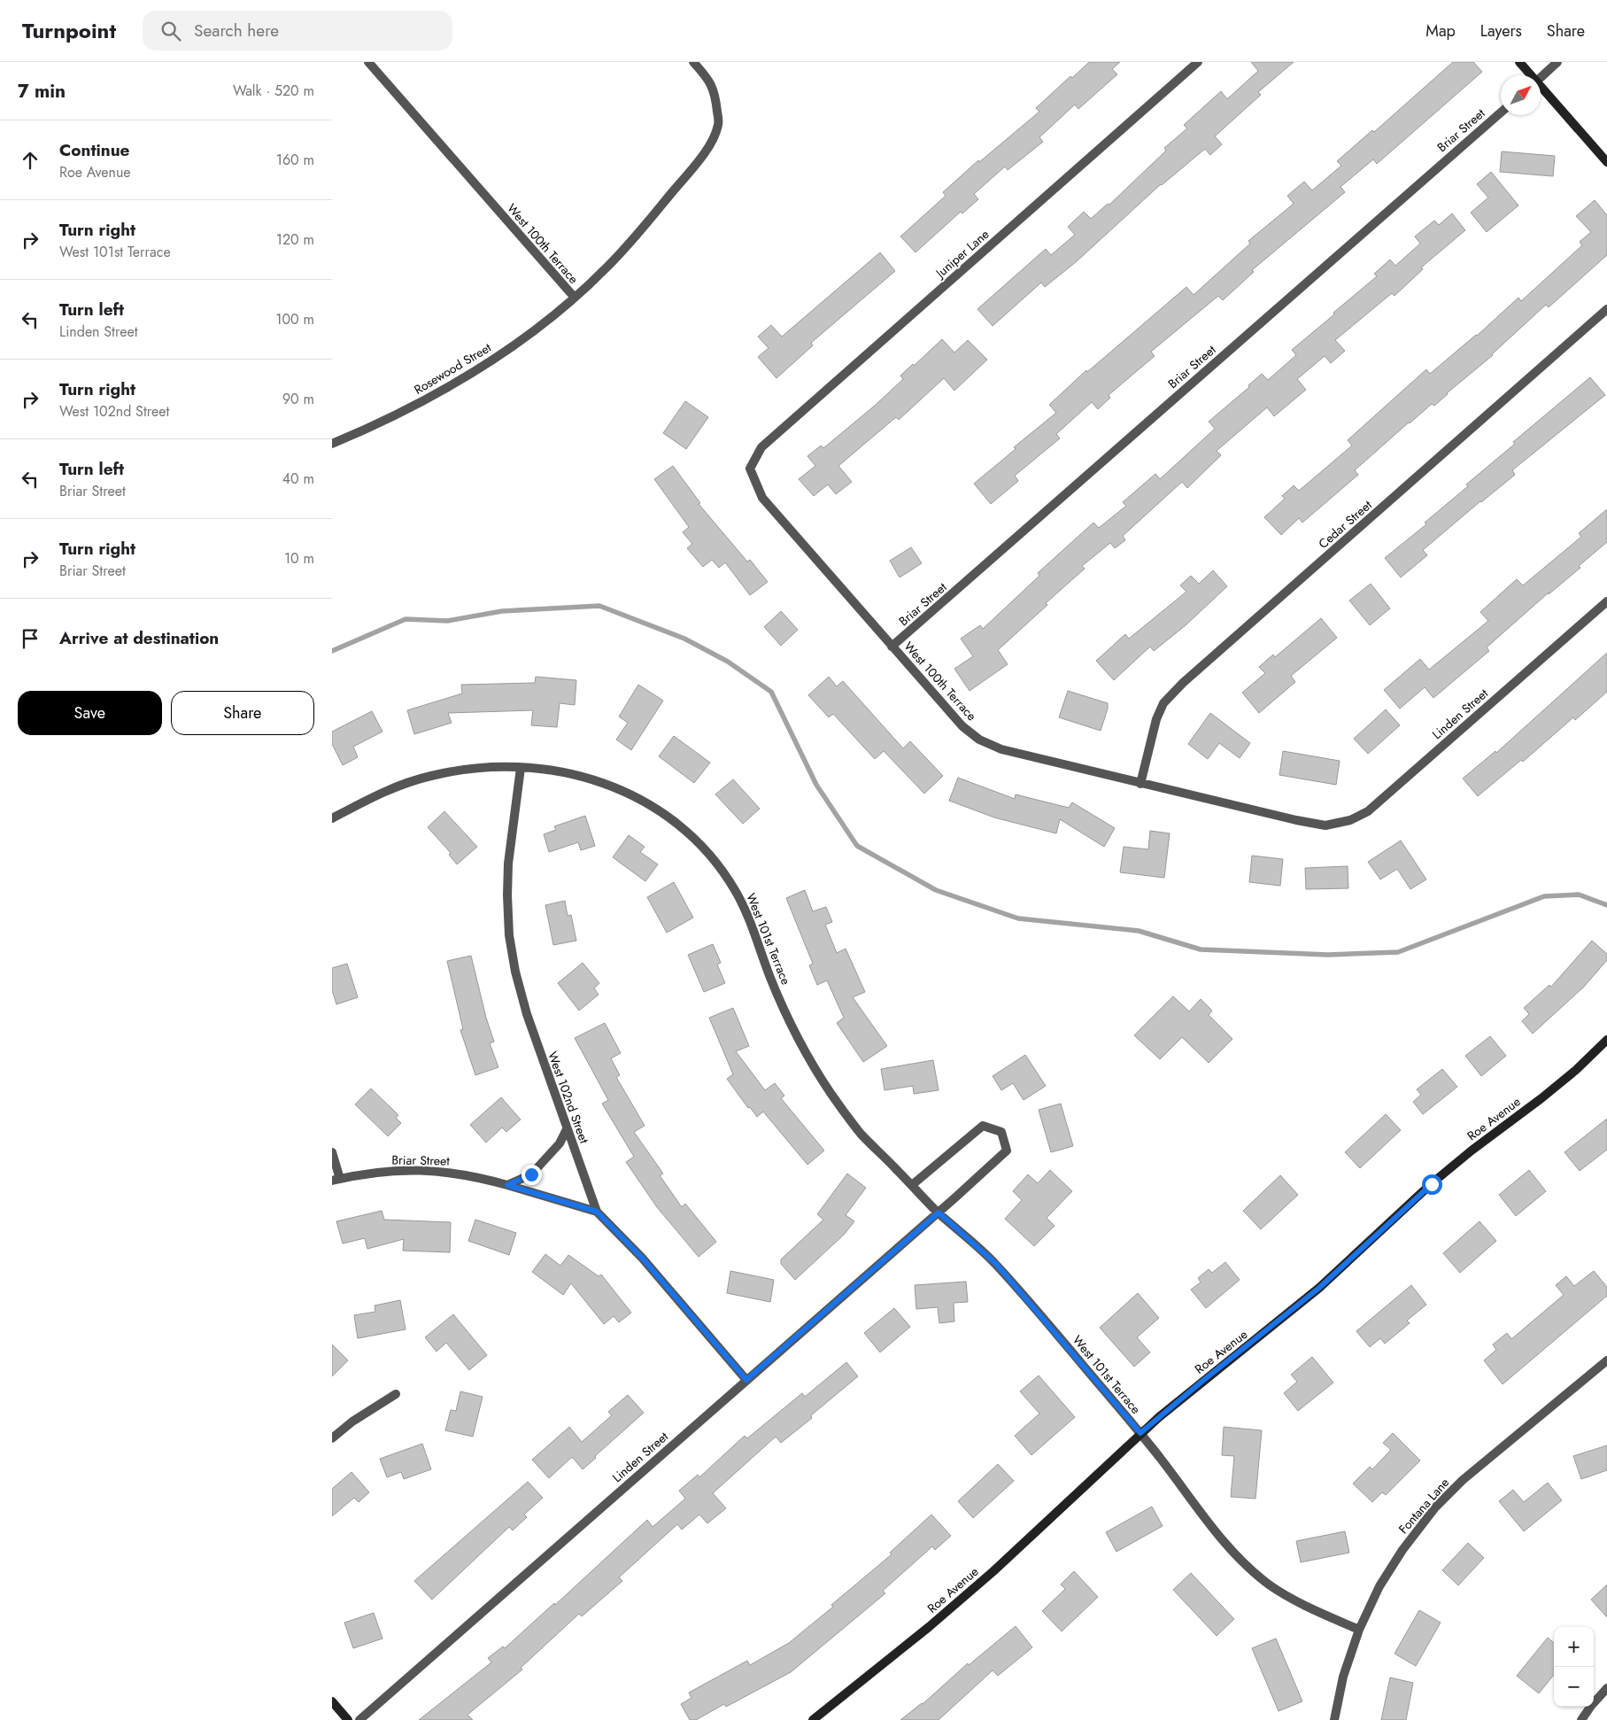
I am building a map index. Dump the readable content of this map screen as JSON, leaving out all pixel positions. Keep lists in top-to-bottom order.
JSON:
{
  "streets": {
    "main road": ["Roe Avenue"],
    "street": [
      "Briar Street",
      "West 100th Terrace",
      "Juniper Lane",
      "Rosewood Street",
      "Cedar Street",
      "Linden Street",
      "West 101st Terrace",
      "West 102nd Street",
      "Fontana Lane"
    ]
  },
  "crossings": [
    ["Briar Street", "West 100th Terrace"],
    ["Briar Street", "West 102nd Street"],
    ["West 100th Terrace", "Juniper Lane"],
    ["West 100th Terrace", "Rosewood Street"],
    ["West 100th Terrace", "Cedar Street"],
    ["West 100th Terrace", "Linden Street"],
    ["Linden Street", "West 101st Terrace"],
    ["Linden Street", "West 102nd Street"],
    ["West 101st Terrace", "West 102nd Street"],
    ["West 101st Terrace", "Roe Avenue"],
    ["West 101st Terrace", "Fontana Lane"]
  ],
  "north": "top right",
  "page": {
    "header": "Turnpoint",
    "search": "Search here",
    "nav": ["Map", "Layers", "Share"],
    "heading": ["7 min", "Walk · 520 m"],
    "list": [
      ["Continue", "Roe Avenue", "160 m"],
      ["Turn right", "West 101st Terrace", "120 m"],
      ["Turn left", "Linden Street", "100 m"],
      ["Turn right", "West 102nd Street", "90 m"],
      ["Turn left", "Briar Street", "40 m"],
      ["Turn right", "Briar Street", "10 m"],
      "Arrive at destination"
    ],
    "buttons": ["Save", "Share"],
    "map_buttons": ["+", "−"]
  }
}
